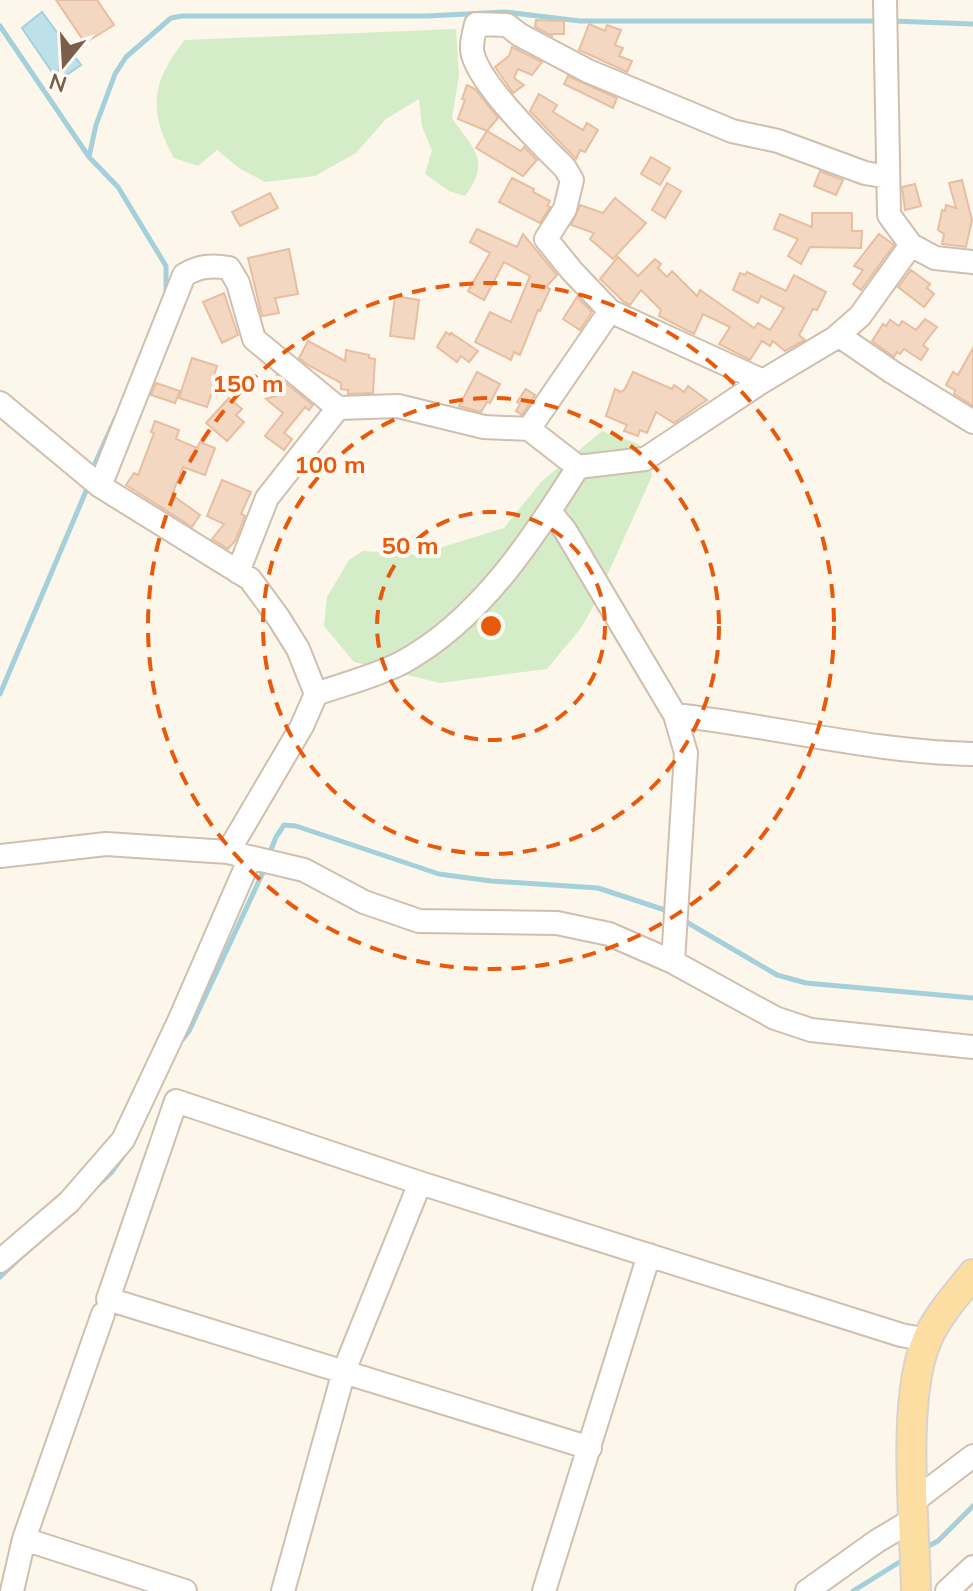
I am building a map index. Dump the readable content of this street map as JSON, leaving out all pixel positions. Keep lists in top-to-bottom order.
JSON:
{
  "north": "bottom",
  "rings": ["150 m", "100 m", "50 m"]
}
